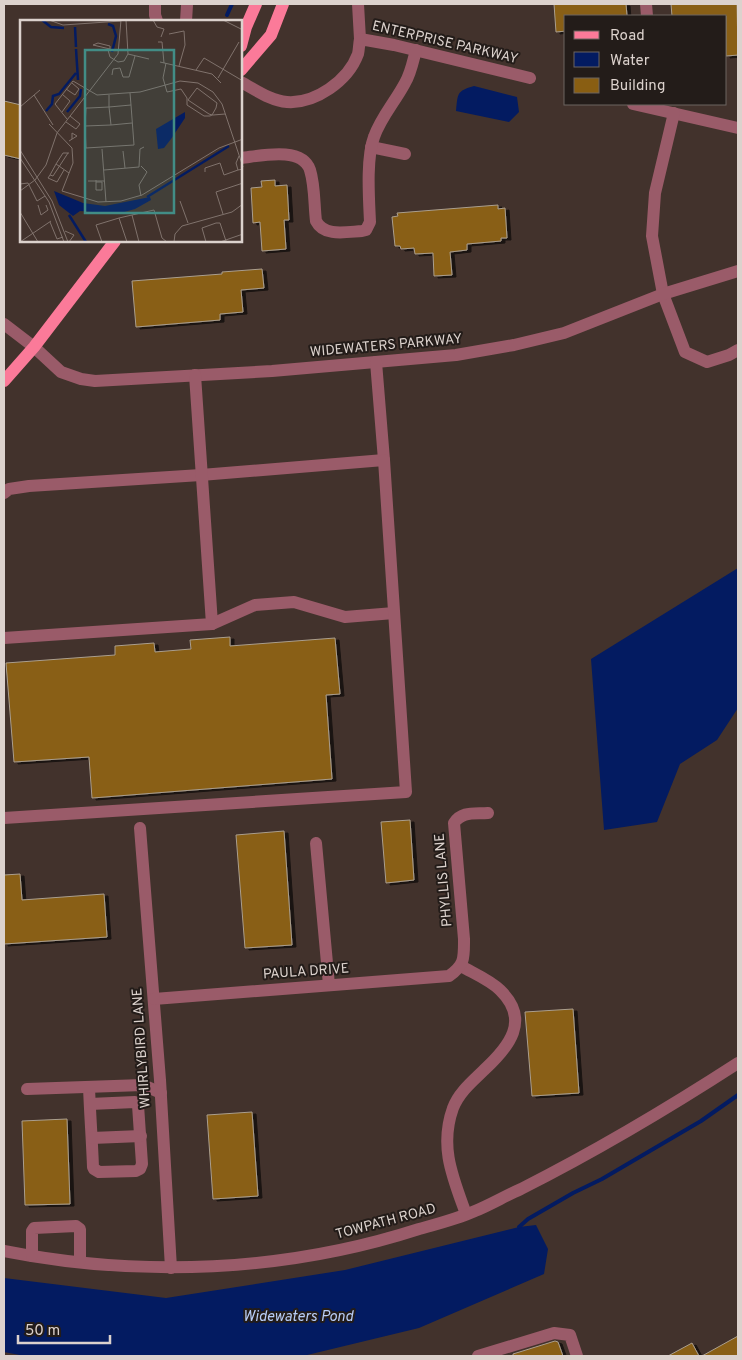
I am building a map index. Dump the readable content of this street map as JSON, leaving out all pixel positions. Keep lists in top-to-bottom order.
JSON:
{
  "streets": {
    "street": [
      "ENTERPRISE PARKWAY",
      "WIDEWATERS PARKWAY",
      "PHYLLIS LANE",
      "PAULA DRIVE",
      "WHIRLYBIRD LANE",
      "TOWPATH ROAD"
    ]
  },
  "crossings": [
    ["PHYLLIS LANE", "PAULA DRIVE"],
    ["PAULA DRIVE", "WHIRLYBIRD LANE"],
    ["WHIRLYBIRD LANE", "TOWPATH ROAD"]
  ],
  "water": ["Widewaters Pond"],
  "legend": ["Road", "Water", "Building"],
  "scale_bar": "50 m"
}
